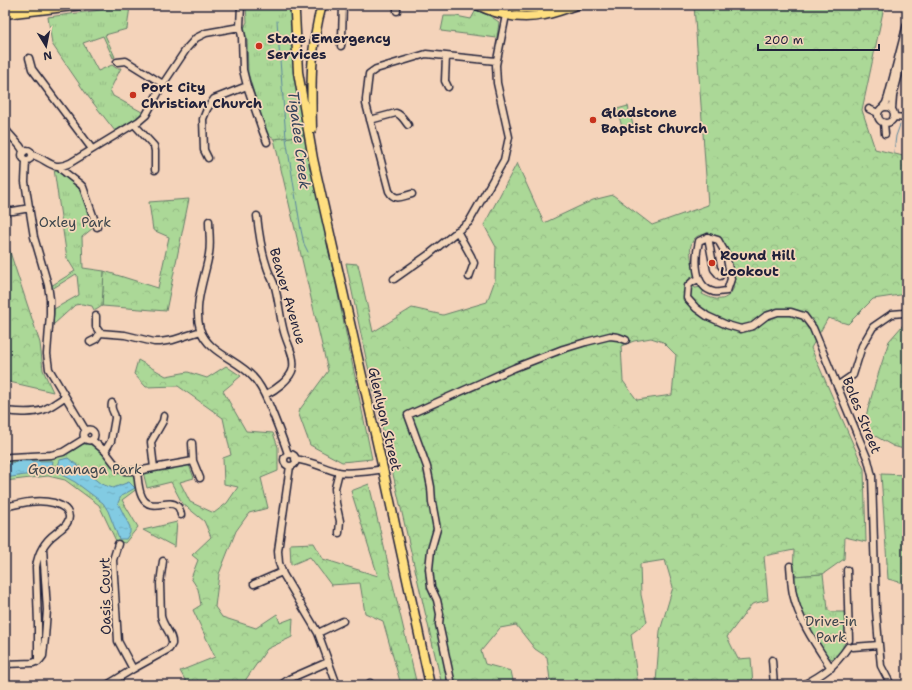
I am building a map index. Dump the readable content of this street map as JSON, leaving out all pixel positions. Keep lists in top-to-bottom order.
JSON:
{
  "streets": {
    "main road": ["Glenlyon Street"],
    "street": ["Beaver Avenue", "Boles Street", "Oasis Court"]
  },
  "water": ["Tigalee Creek"],
  "parks": ["Oxley Park", "Goonanaga Park", "Drive-in Park"],
  "places": [
    "State Emergency Services",
    "Port City Christian Church",
    "Gladstone Baptist Church",
    "Round Hill Lookout"
  ],
  "scale_bar": "200 m",
  "north": "bottom"
}
